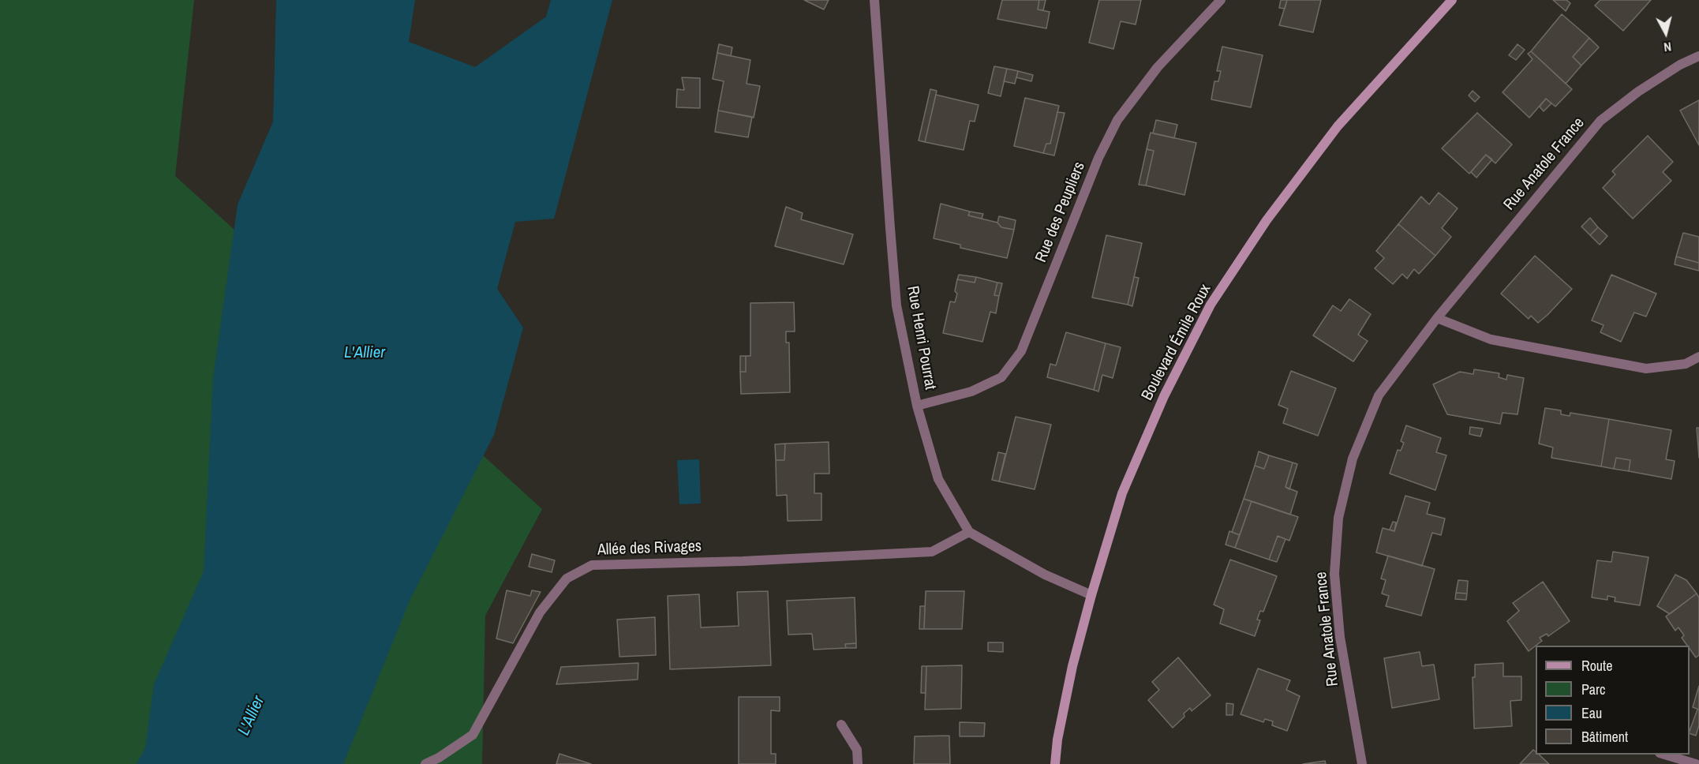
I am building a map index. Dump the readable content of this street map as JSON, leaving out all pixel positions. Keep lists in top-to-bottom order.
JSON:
{
  "streets": {
    "main road": ["Boulevard Émile Roux"],
    "street": [
      "Rue Anatole France",
      "Rue des Peupliers",
      "Rue Henri Pourrat",
      "Allée des Rivages"
    ]
  },
  "crossings": [
    ["Rue des Peupliers", "Rue Henri Pourrat"],
    ["Rue Henri Pourrat", "Allée des Rivages"]
  ],
  "water": ["L'Allier"],
  "legend": [
    "Route",
    "Parc",
    "Eau",
    "Bâtiment"
  ],
  "north": "bottom"
}
